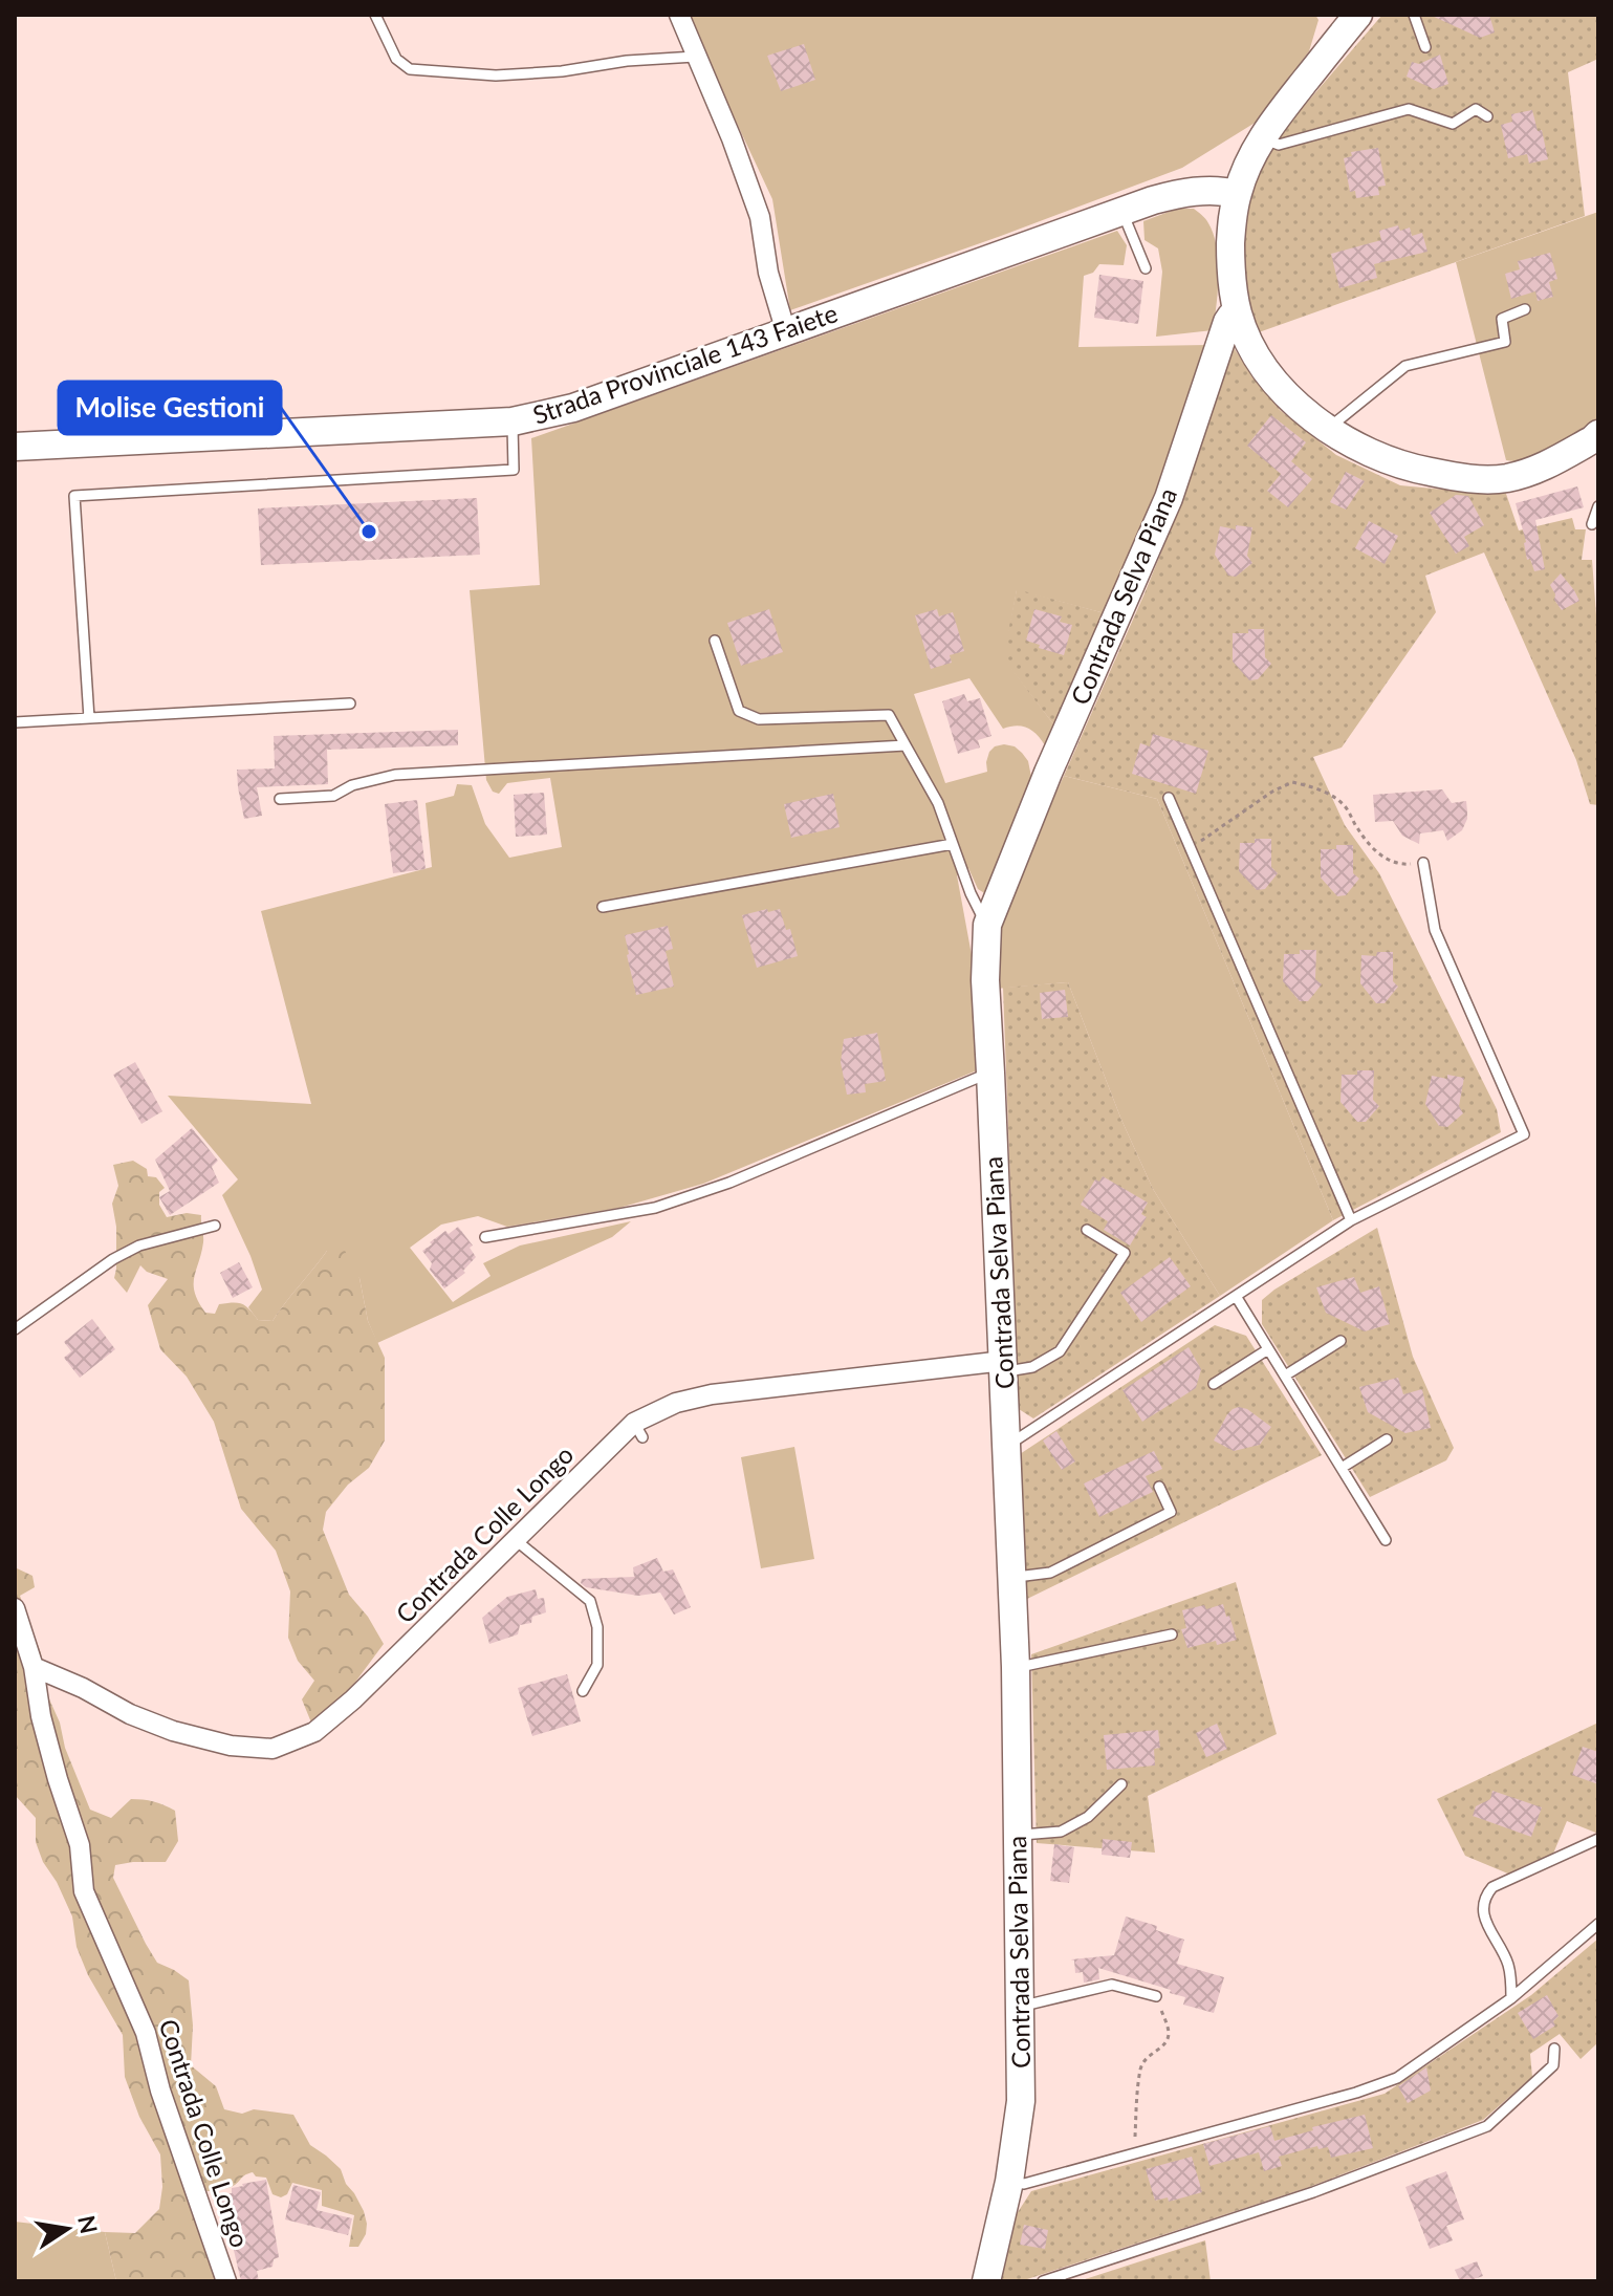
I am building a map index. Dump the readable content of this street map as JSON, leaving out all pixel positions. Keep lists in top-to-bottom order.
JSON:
{
  "streets": {
    "street": ["Strada Provinciale 143 Faiete", "Contrada Selva Piana", "Contrada Colle Longo"]
  },
  "crossings": [
    ["Contrada Selva Piana", "Contrada Colle Longo"]
  ],
  "places": ["Molise Gestioni"],
  "north": "right"
}
